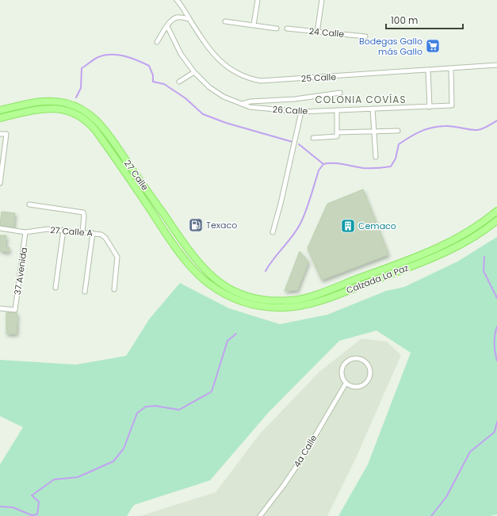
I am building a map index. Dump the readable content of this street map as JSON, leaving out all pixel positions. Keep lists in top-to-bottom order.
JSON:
{
  "streets": {
    "main road": ["27 Calle", "Calzada La Paz"],
    "street": [
      "24 Calle",
      "25 Calle",
      "26 Calle",
      "27 Calle A",
      "37 Avenida",
      "4a Calle"
    ]
  },
  "crossings": [
    ["25 Calle", "26 Calle"],
    ["27 Calle", "Calzada La Paz"],
    ["27 Calle A", "37 Avenida"]
  ],
  "districts": ["COLONIA COVÍAS"],
  "places": {
    "supermarket": ["Bodegas Gallo más Gallo"],
    "fuel station": ["Texaco"],
    "building": ["Cemaco"]
  },
  "scale_bar": "100 m"
}
